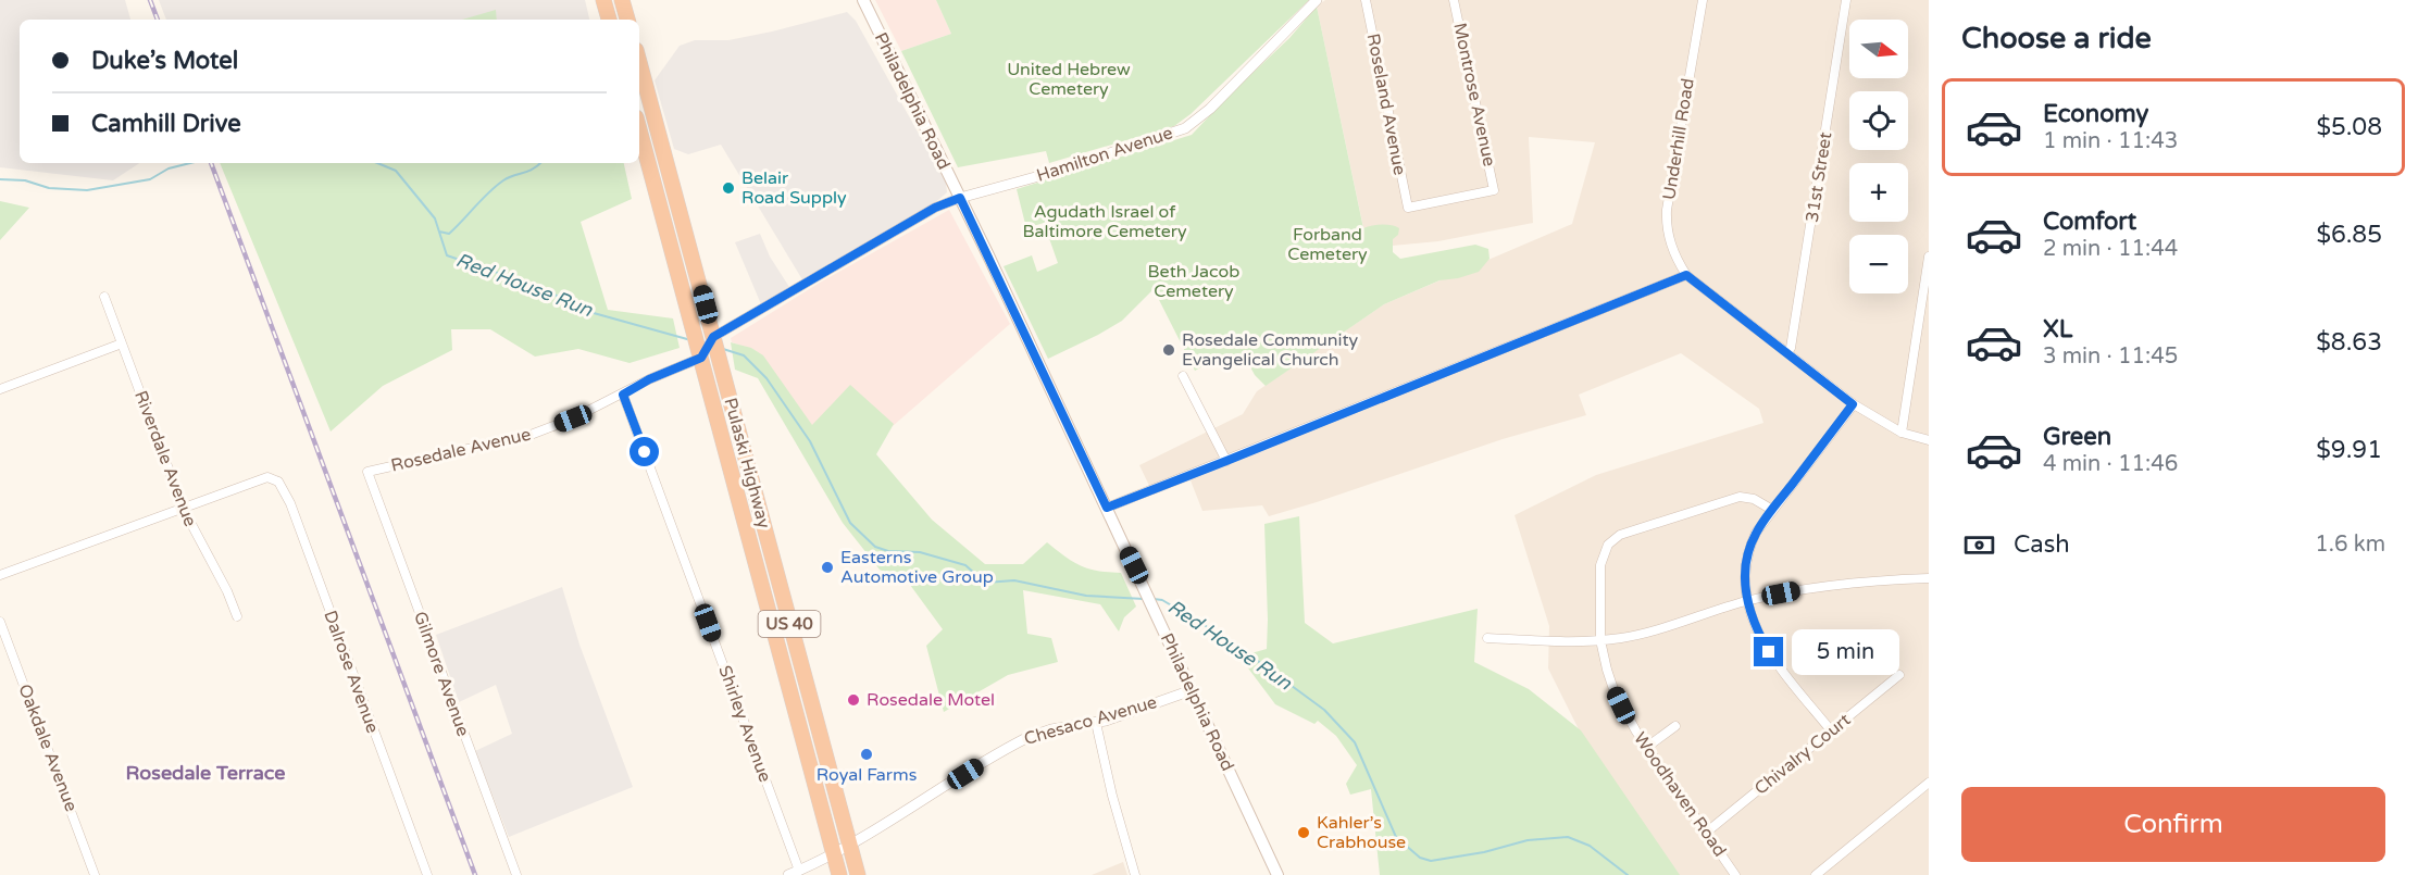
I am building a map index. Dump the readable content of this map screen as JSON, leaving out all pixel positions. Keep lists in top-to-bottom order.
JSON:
{
  "streets": {
    "highway": ["Pulaski Highway", "US 40"],
    "main road": ["Philadelphia Road"],
    "street": [
      "Montrose Avenue",
      "Roseland Avenue",
      "Underhill Road",
      "Hamilton Avenue",
      "31st Street",
      "Rosedale Avenue",
      "Riverdale Avenue",
      "Dalrose Avenue",
      "Gilmore Avenue",
      "Chesaco Avenue",
      "Shirley Avenue",
      "Oakdale Avenue",
      "Chivalry Court",
      "Woodhaven Road"
    ]
  },
  "crossings": [
    ["Montrose Avenue", "Roseland Avenue"],
    ["Philadelphia Road", "Hamilton Avenue"],
    ["Philadelphia Road", "Chesaco Avenue"],
    ["Rosedale Avenue", "Pulaski Highway"],
    ["Rosedale Avenue", "Gilmore Avenue"],
    ["Rosedale Avenue", "Shirley Avenue"],
    ["Riverdale Avenue", "Dalrose Avenue"],
    ["Pulaski Highway", "Chesaco Avenue"],
    ["Chesaco Avenue", "Shirley Avenue"],
    ["Chivalry Court", "Woodhaven Road"]
  ],
  "districts": ["Rosedale Terrace"],
  "water": ["Red House Run"],
  "parks": [
    "United Hebrew Cemetery",
    "Agudath Israel of Baltimore Cemetery",
    "Forband Cemetery",
    "Beth Jacob Cemetery"
  ],
  "places": [
    "Belair Road Supply",
    "Rosedale Community Evangelical Church",
    "Easterns Automotive Group",
    "Rosedale Motel",
    "Royal Farms",
    "Kahler’s Crabhouse"
  ],
  "north": "right",
  "page": {
    "heading": "Choose a ride",
    "map_buttons": ["+", "−"],
    "banner": ["Duke’s Motel", "Camhill Drive"],
    "list": [
      {
        "name": "Economy",
        "note": "1 min · 11:43",
        "value": "$5.08"
      },
      {
        "name": "Comfort",
        "note": "2 min · 11:44",
        "value": "$6.85"
      },
      {
        "name": "XL",
        "note": "3 min · 11:45",
        "value": "$8.63"
      },
      {
        "name": "Green",
        "note": "4 min · 11:46",
        "value": "$9.91"
      }
    ],
    "pay": ["Cash", "1.6 km"],
    "bubble": "5 min",
    "buttons": "Confirm"
  }
}
